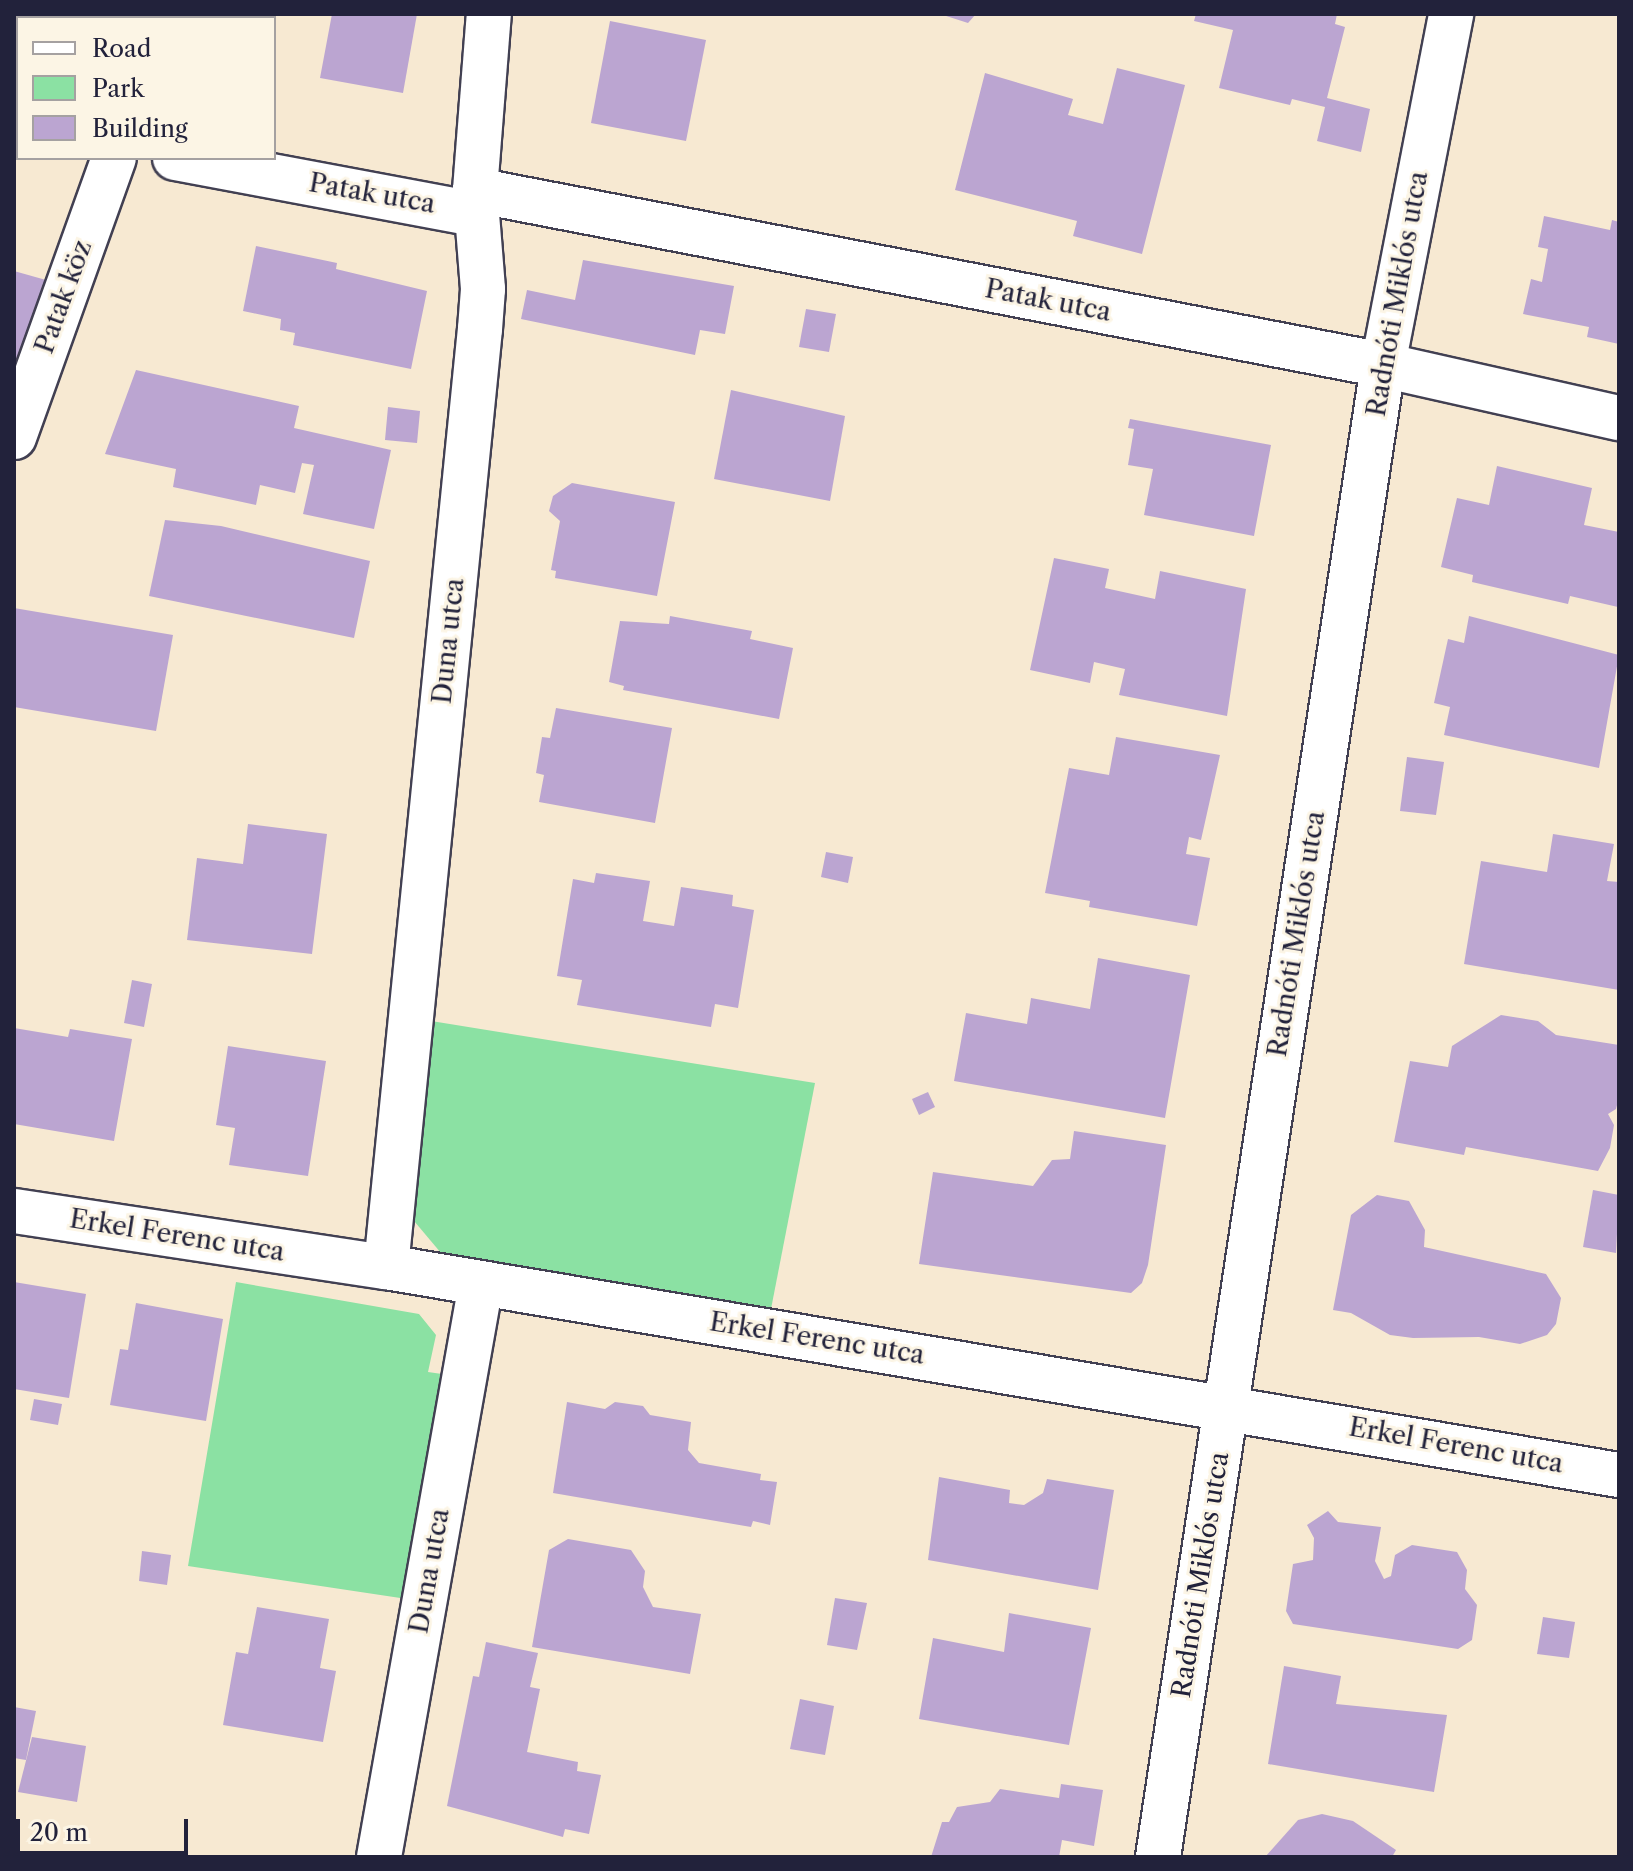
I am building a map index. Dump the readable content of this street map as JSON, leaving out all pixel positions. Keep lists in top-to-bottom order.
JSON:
{
  "streets": {
    "street": [
      "Patak utca",
      "Radnóti Miklós utca",
      "Patak köz",
      "Duna utca",
      "Erkel Ferenc utca"
    ]
  },
  "crossings": [
    ["Patak utca", "Radnóti Miklós utca"],
    ["Patak utca", "Duna utca"],
    ["Radnóti Miklós utca", "Erkel Ferenc utca"],
    ["Duna utca", "Erkel Ferenc utca"]
  ],
  "legend": ["Road", "Park", "Building"],
  "scale_bar": "20 m"
}
